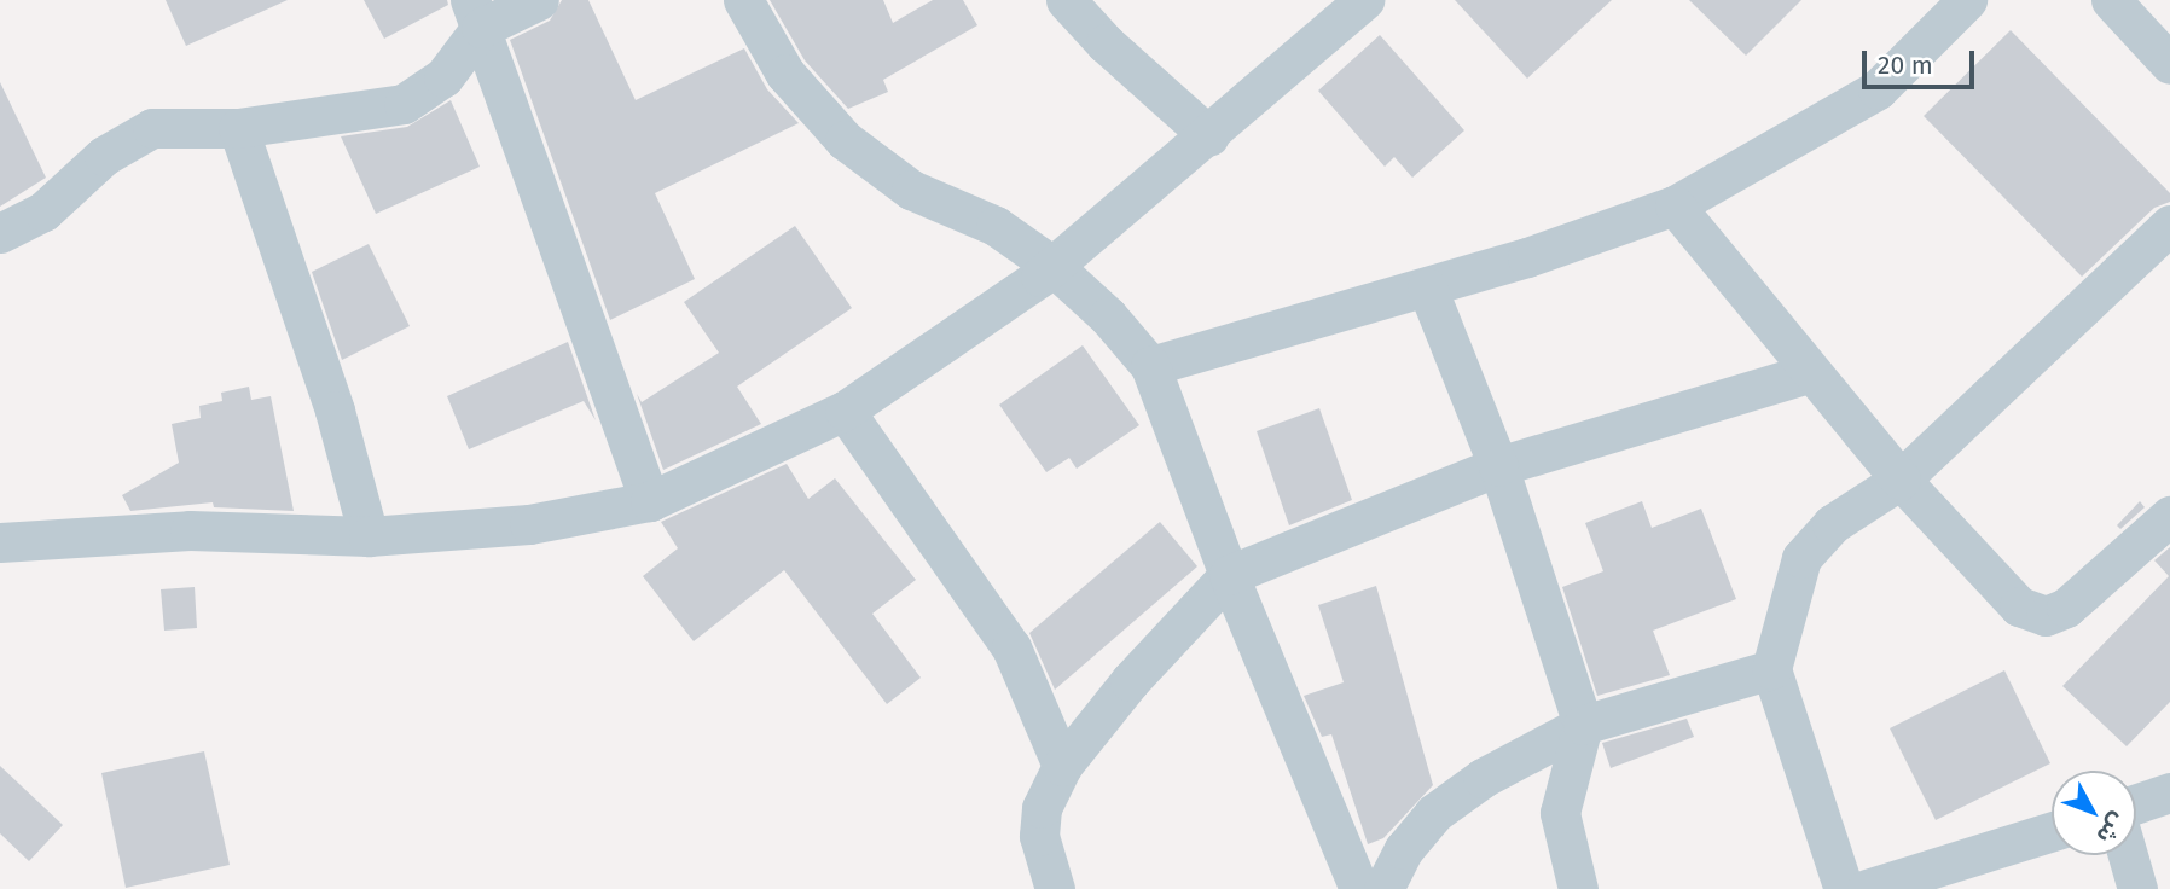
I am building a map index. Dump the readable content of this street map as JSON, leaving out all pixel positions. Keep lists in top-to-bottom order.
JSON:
{
  "scale_bar": "20 m",
  "north": "bottom right"
}
